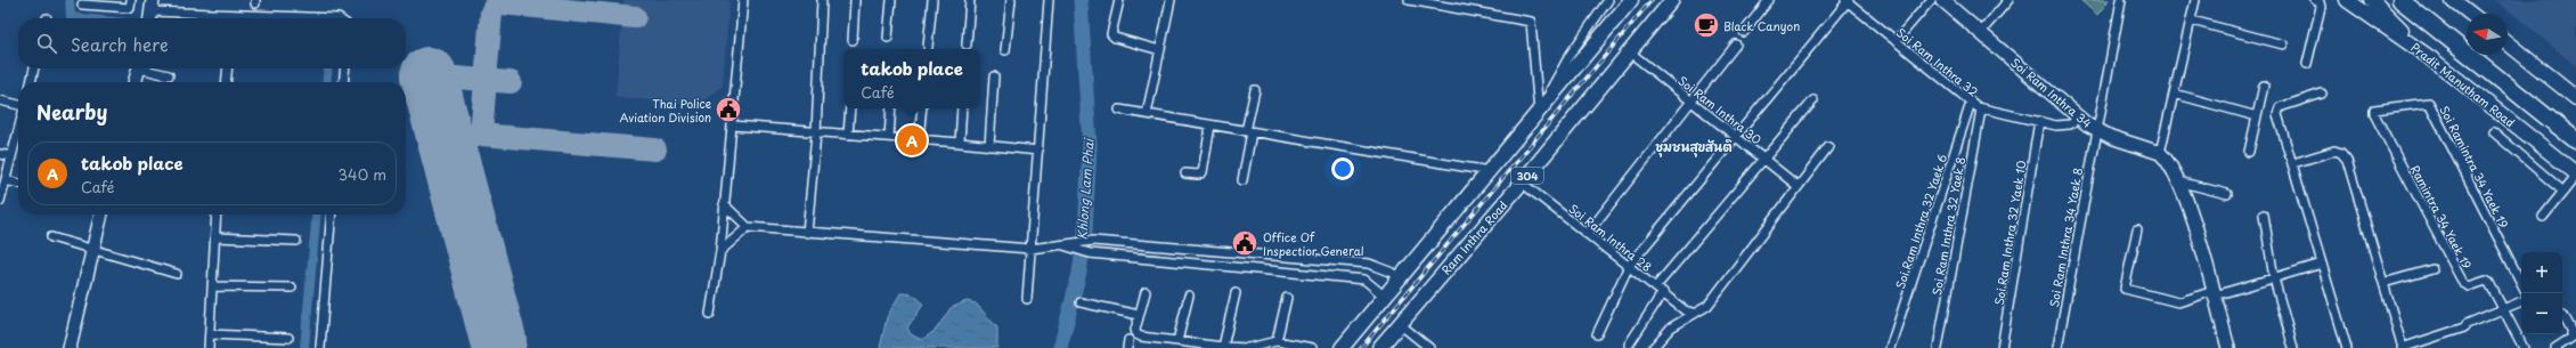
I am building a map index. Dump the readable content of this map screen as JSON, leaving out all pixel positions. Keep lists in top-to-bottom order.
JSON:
{
  "streets": {
    "main road": ["Pradit Manutham Road", "304", "Ram Inthra Road"],
    "street": [
      "Soi Ram Inthra 32",
      "Soi Ram Inthra 34",
      "Soi Ram Inthra 30",
      "Soi Ramintra 34 Yaek 19",
      "Ramintra 34 Yaek 19",
      "Soi Ram Inthra 32 Yaek 6",
      "Soi Ram Inthra 32 Yaek 8",
      "Soi Ram Inthra 32 Yaek 10",
      "Soi Ram Inthra 28",
      "Soi Ram Inthra 34 Yaek 8"
    ]
  },
  "crossings": [
    ["Soi Ram Inthra 32", "Soi Ram Inthra 34"],
    ["Soi Ram Inthra 32", "Soi Ram Inthra 32 Yaek 6"],
    ["Soi Ram Inthra 32", "Soi Ram Inthra 32 Yaek 8"],
    ["Soi Ram Inthra 32", "Soi Ram Inthra 32 Yaek 10"],
    ["Soi Ram Inthra 34", "Soi Ram Inthra 34 Yaek 8"],
    ["Soi Ram Inthra 30", "Ram Inthra Road"],
    ["Soi Ramintra 34 Yaek 19", "Ramintra 34 Yaek 19"],
    ["Ram Inthra Road", "Soi Ram Inthra 28"]
  ],
  "districts": ["ชุมชนสุขสันติ"],
  "water": ["Khlong Lam Phai"],
  "places": {
    "cafe": ["Black Canyon"],
    "public building": ["Thai Police Aviation Division", "Office Of Inspectior General"]
  },
  "north": "left",
  "page": {
    "search": "Search here",
    "popup": ["takob place", "Café"],
    "heading": "Nearby",
    "pins": "A",
    "list": [
      {
        "mark": "A",
        "name": "takob place",
        "note": "Café",
        "value": "340 m"
      }
    ],
    "map_buttons": ["+", "−"]
  }
}
